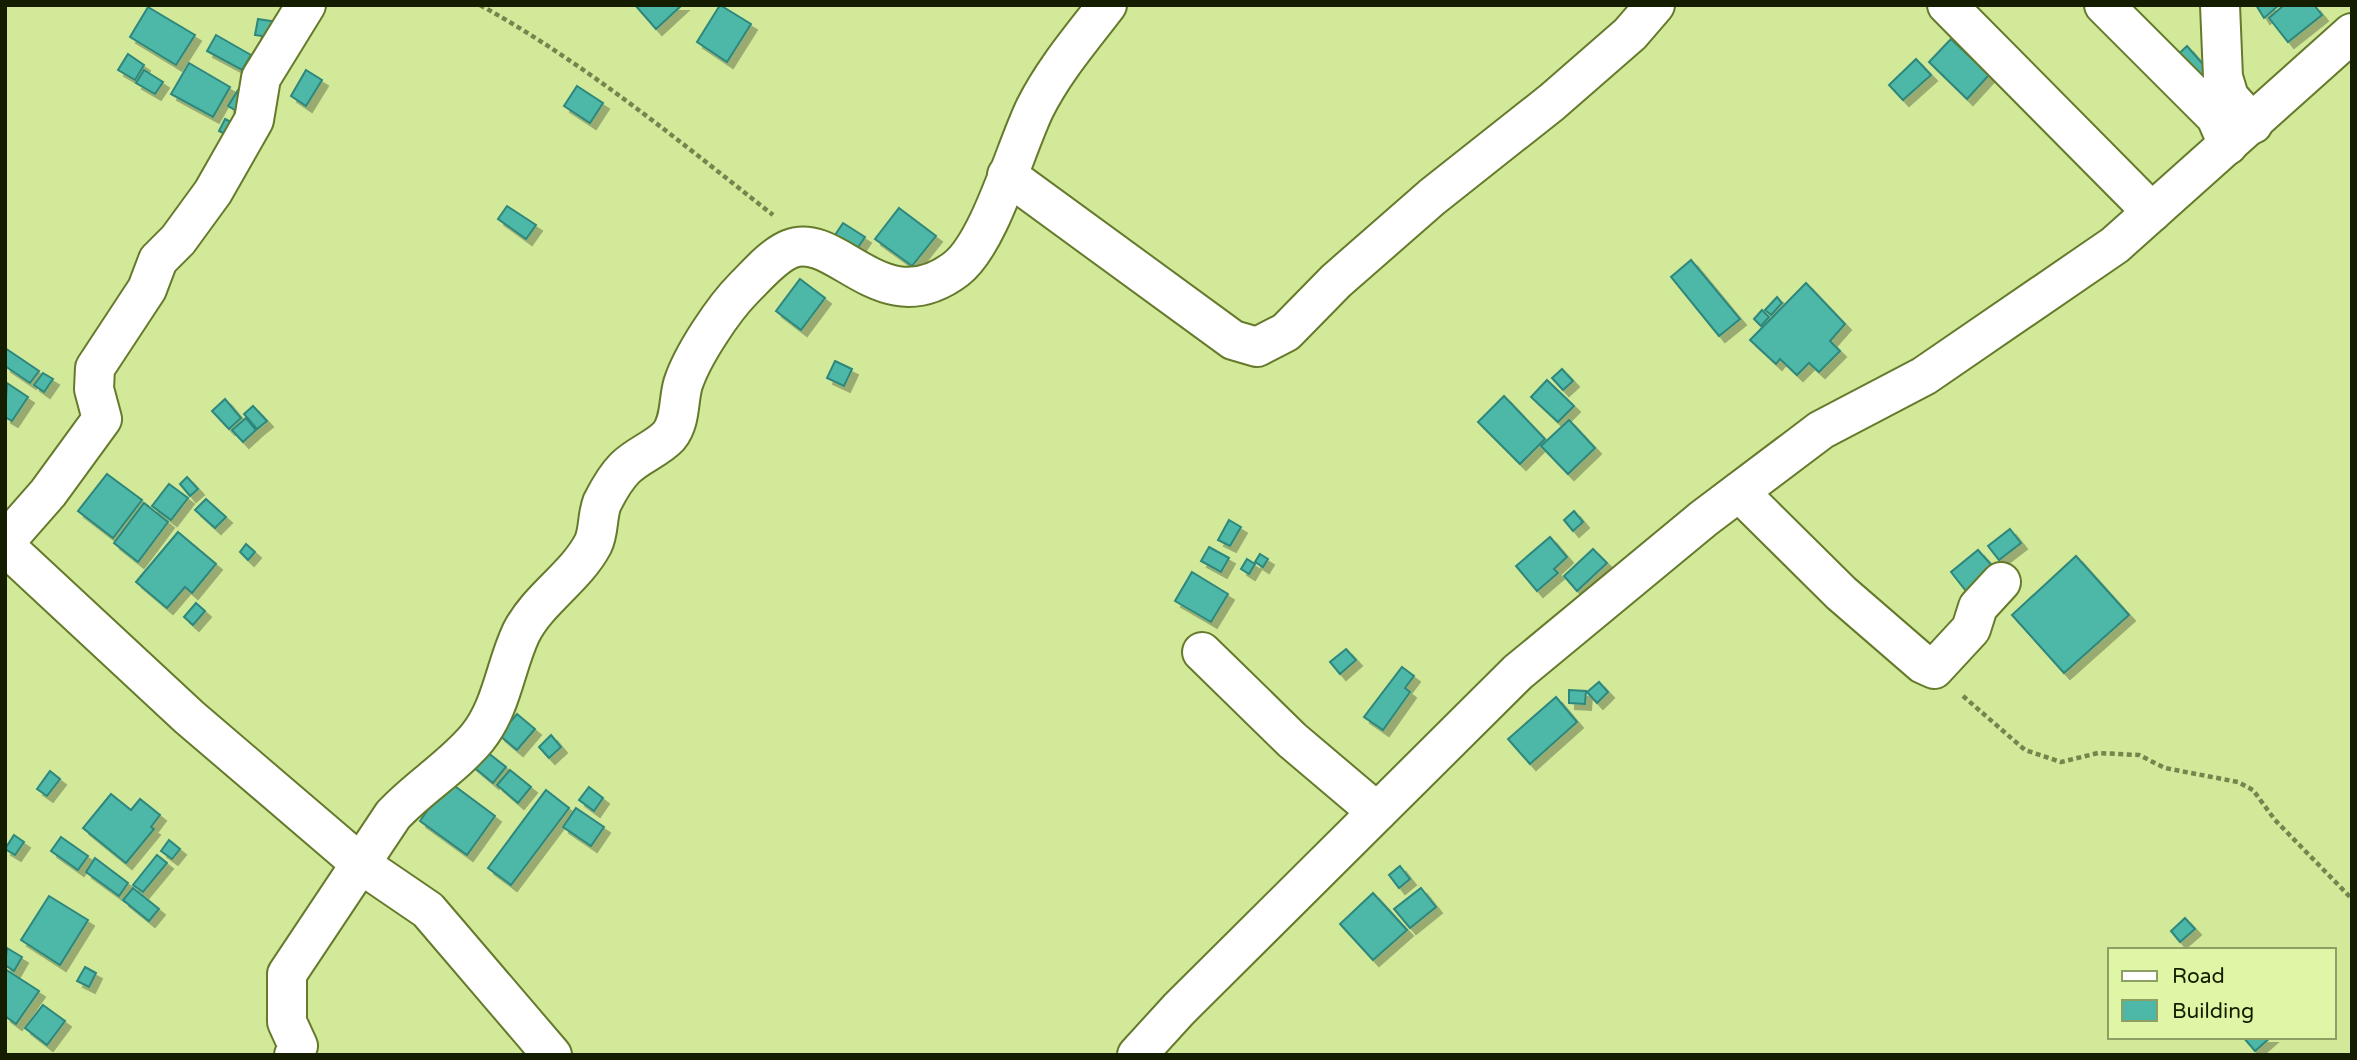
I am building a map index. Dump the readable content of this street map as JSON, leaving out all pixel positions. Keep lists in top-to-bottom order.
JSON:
{
  "legend": ["Road", "Building"]
}
